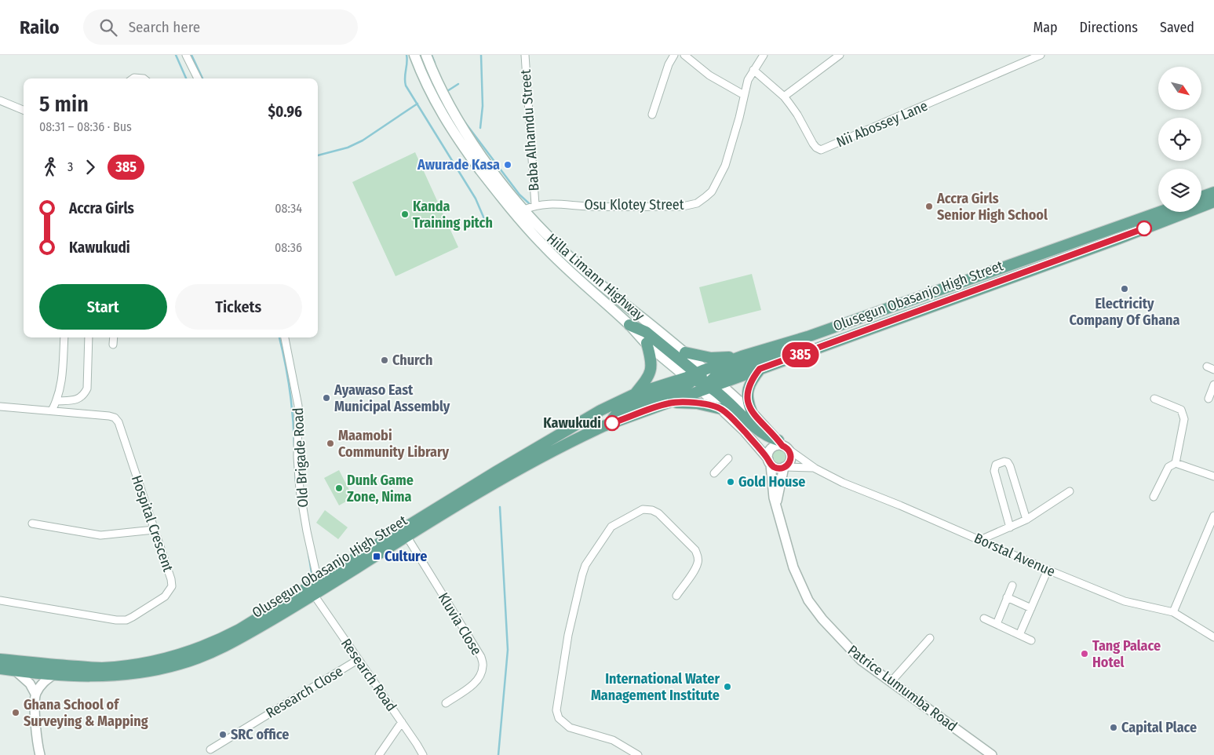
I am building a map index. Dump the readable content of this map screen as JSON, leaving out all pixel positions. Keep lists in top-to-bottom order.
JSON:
{
  "streets": {
    "main road": ["Hilla Limann Highway", "Olusegun Obasanjo High Street"],
    "street": [
      "Nii Abossey Lane",
      "Baba Alhamdu Street",
      "Osu Klotey Street",
      "Old Brigade Road",
      "Hospital Crescent",
      "Borstal Avenue",
      "Kluvia Close",
      "Research Road",
      "Patrice Lumumba Road",
      "Research Close"
    ]
  },
  "crossings": [
    ["Nii Abossey Lane", "Osu Klotey Street"],
    ["Baba Alhamdu Street", "Osu Klotey Street"],
    ["Osu Klotey Street", "Hilla Limann Highway"],
    ["Hilla Limann Highway", "Olusegun Obasanjo High Street"],
    ["Olusegun Obasanjo High Street", "Old Brigade Road"],
    ["Olusegun Obasanjo High Street", "Kluvia Close"],
    ["Olusegun Obasanjo High Street", "Research Road"],
    ["Borstal Avenue", "Patrice Lumumba Road"],
    ["Research Road", "Research Close"]
  ],
  "places": {
    "other": [
      "Awurade Kasa",
      "Accra Girls Senior High School",
      "Kanda Training pitch",
      "Electricity Company Of Ghana",
      "Church",
      "Ayawaso East Municipal Assembly",
      "Kawukudi",
      "Maamobi Community Library",
      "Gold House",
      "Dunk Game Zone, Nima",
      "Tang Palace Hotel",
      "International Water Management Institute",
      "Ghana School of Surveying & Mapping",
      "Capital Place",
      "SRC office"
    ],
    "transit": ["Culture"]
  },
  "lines": ["bus line 385"],
  "north": "bottom right",
  "page": {
    "header": "Railo",
    "search": "Search here",
    "nav": ["Map", "Directions", "Saved"],
    "on_map": "385",
    "heading": ["5 min", "08:31 – 08:36 · Bus", "$0.96"],
    "legs": ["3", "385"],
    "list": [
      {
        "name": "Accra Girls",
        "value": "08:34"
      },
      {
        "name": "Kawukudi",
        "value": "08:36"
      }
    ],
    "buttons": ["Start", "Tickets"]
  }
}
